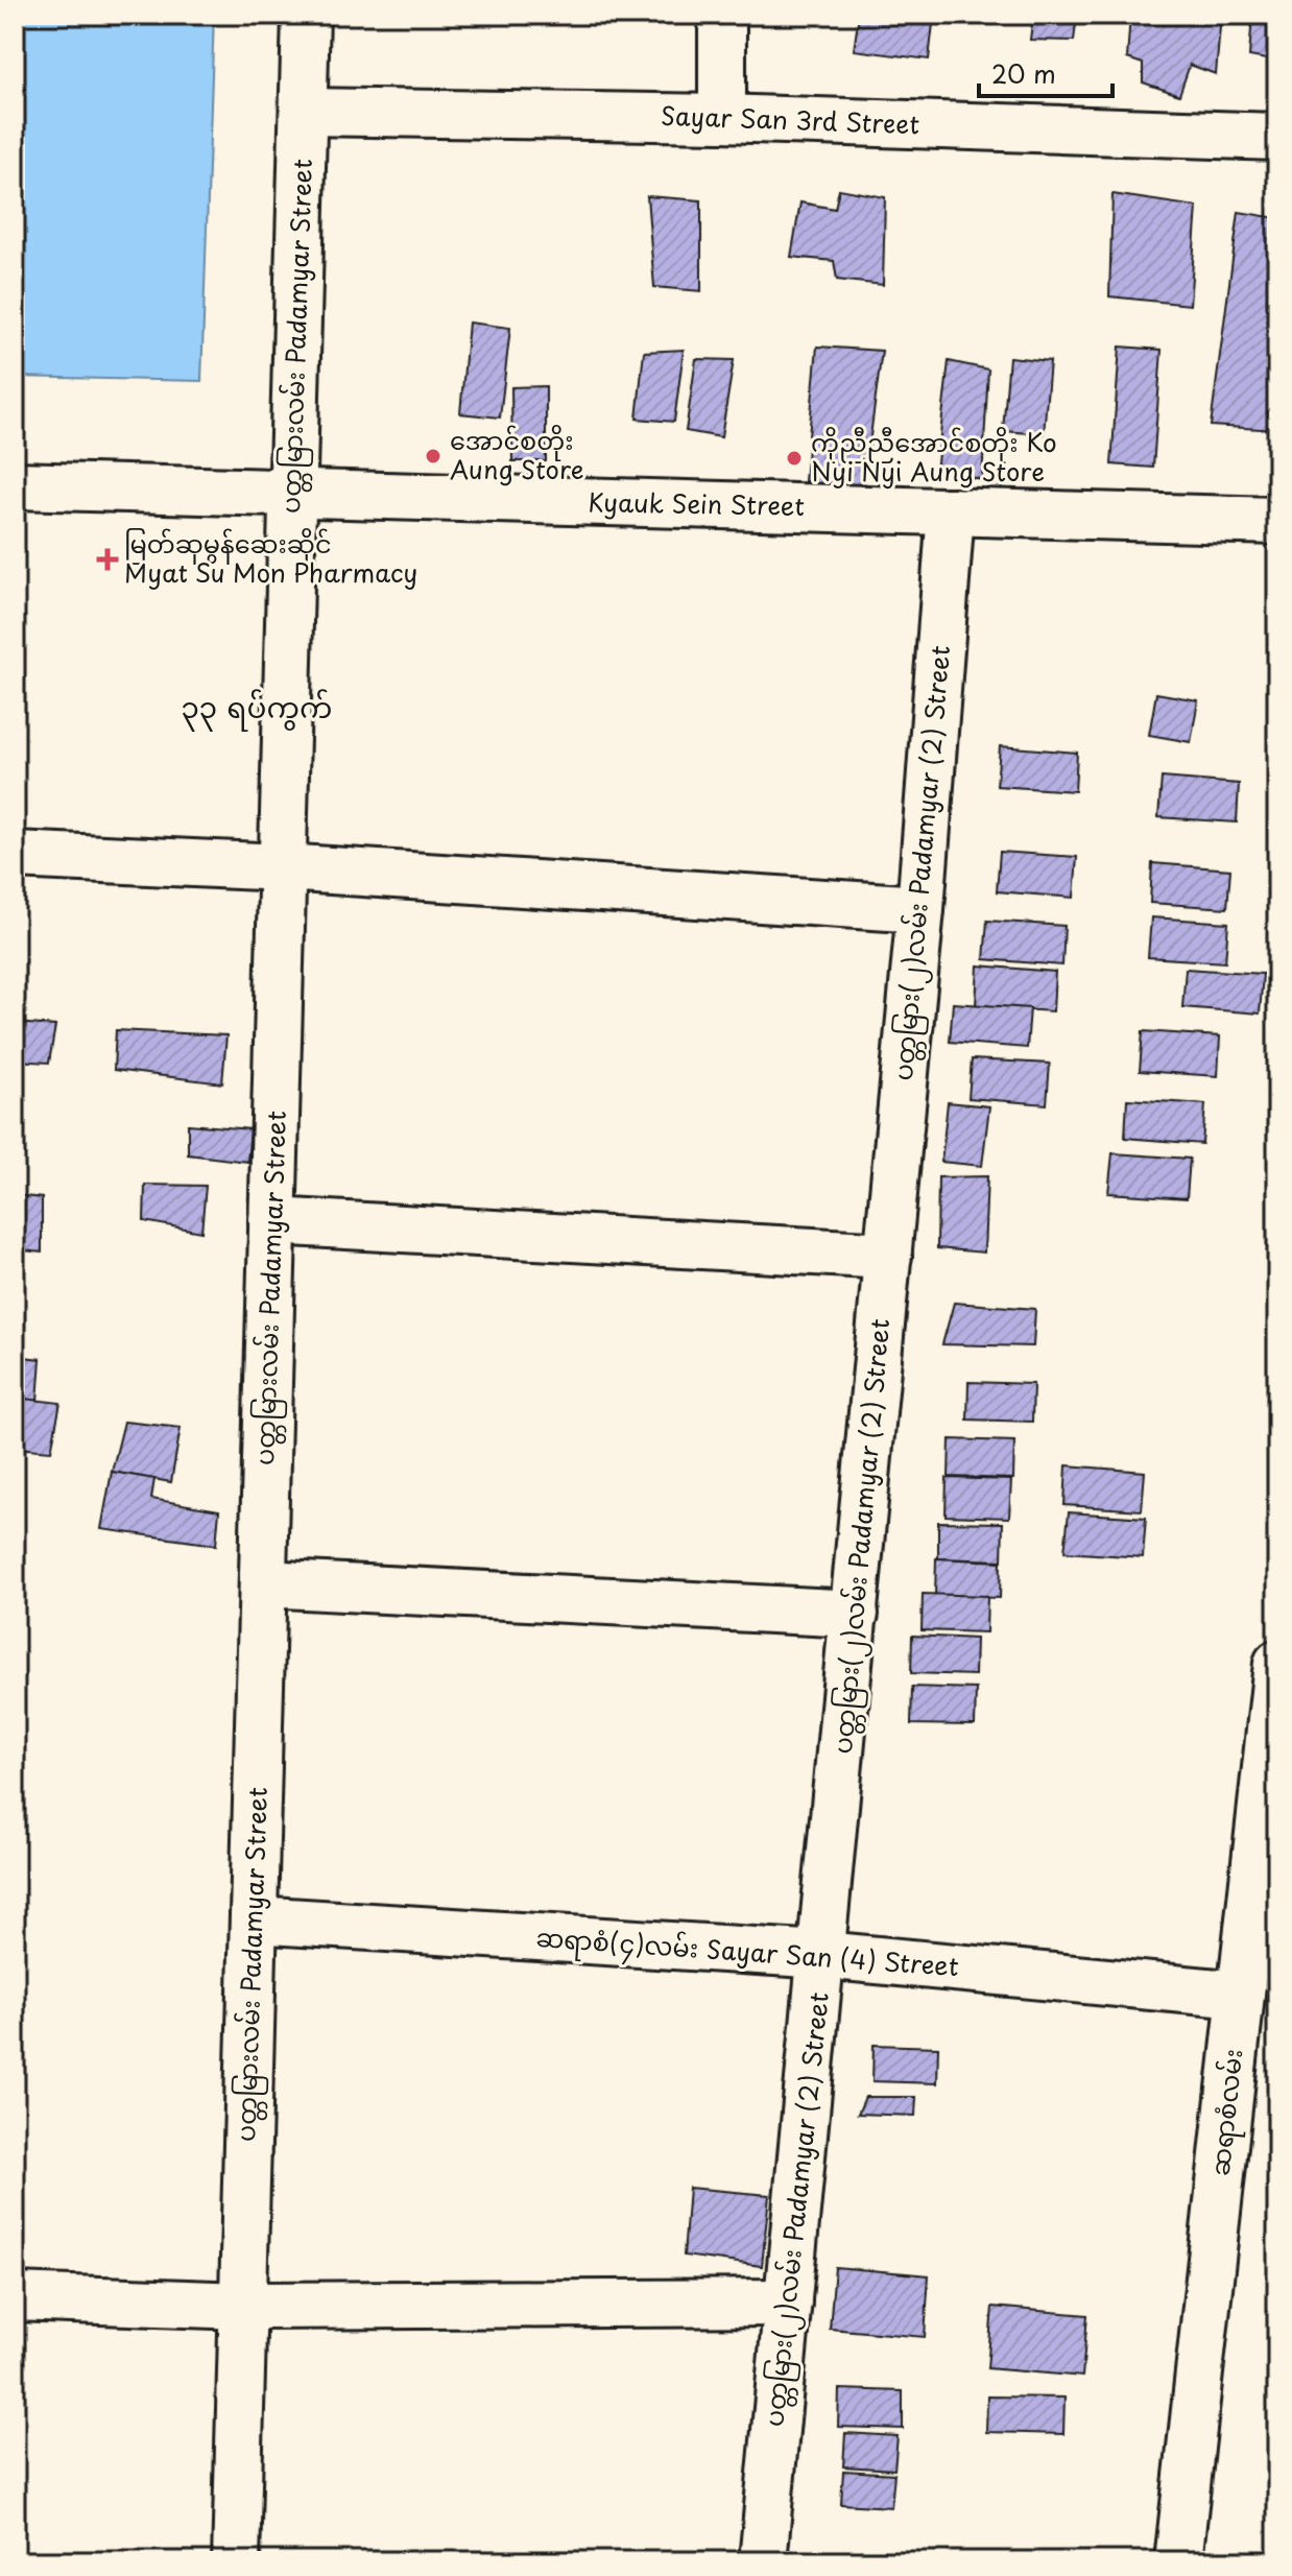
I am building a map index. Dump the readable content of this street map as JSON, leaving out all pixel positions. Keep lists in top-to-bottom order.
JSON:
{
  "streets": {
    "street": [
      "Sayar San 3rd Street",
      "ပတ္တမြားလမ်း Padamyar Street",
      "Kyauk Sein Street",
      "ပတ္တမြား(၂)လမ်း Padamyar (2) Street",
      "ဆရာစံ(၄)လမ်း Sayar San (4) Street",
      "ဆရာစံလမ်း"
    ]
  },
  "crossings": [
    ["Sayar San 3rd Street", "ပတ္တမြားလမ်း Padamyar Street"],
    ["ပတ္တမြားလမ်း Padamyar Street", "Kyauk Sein Street"],
    ["ပတ္တမြားလမ်း Padamyar Street", "ဆရာစံ(၄)လမ်း Sayar San (4) Street"],
    ["Kyauk Sein Street", "ပတ္တမြား(၂)လမ်း Padamyar (2) Street"],
    ["ပတ္တမြား(၂)လမ်း Padamyar (2) Street", "ဆရာစံ(၄)လမ်း Sayar San (4) Street"],
    ["ဆရာစံ(၄)လမ်း Sayar San (4) Street", "ဆရာစံလမ်း"]
  ],
  "districts": ["၃၃ ရပ်ကွက်"],
  "places": {
    "other": ["အောင်စတိုး Aung Store", "ကိုညီညီအောင်စတိုး Ko Nyi Nyi Aung Store"],
    "health": ["မြတ်ဆုမွန်ဆေးဆိုင် Myat Su Mon Pharmacy"]
  },
  "scale_bar": "20 m"
}
